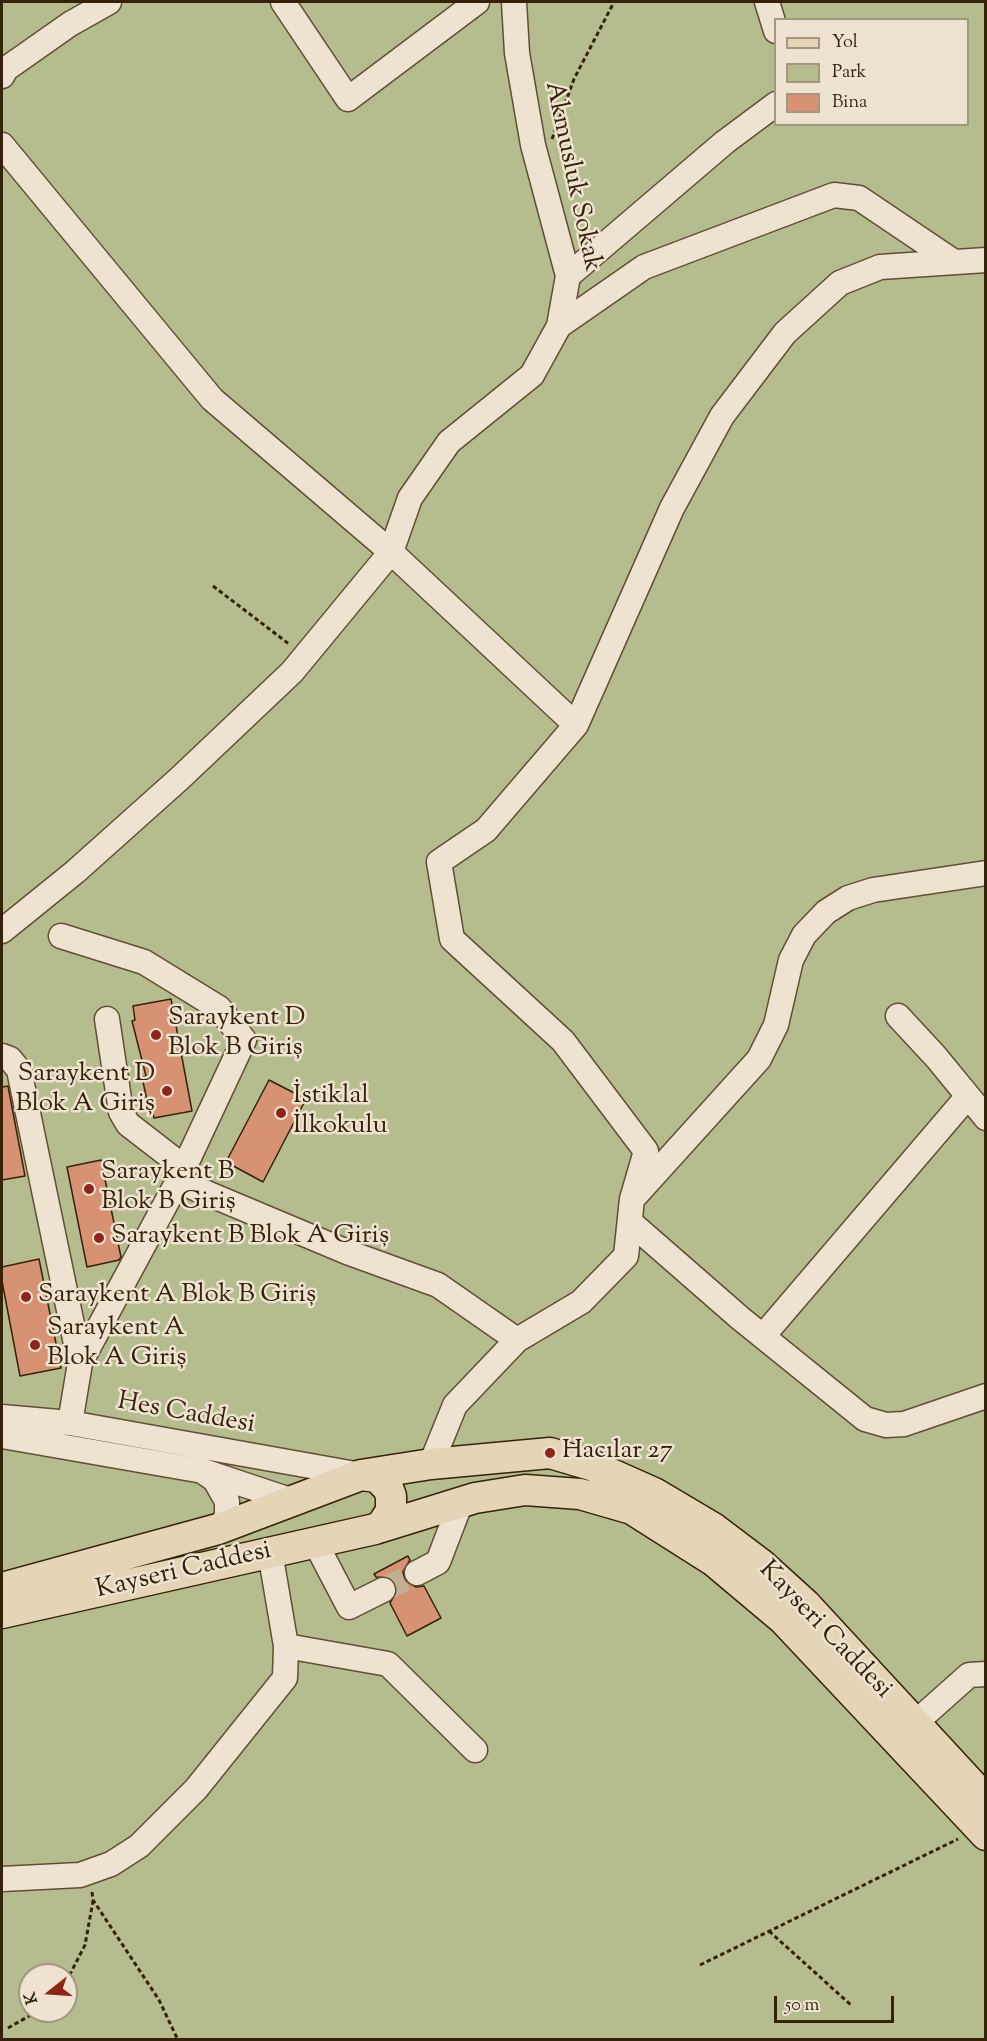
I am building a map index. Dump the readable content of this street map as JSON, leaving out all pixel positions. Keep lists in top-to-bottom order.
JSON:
{
  "streets": {
    "main road": ["Kayseri Caddesi"],
    "street": ["Akmusluk Sokak", "Hes Caddesi"]
  },
  "crossings": [
    ["Hes Caddesi", "Kayseri Caddesi"]
  ],
  "places": [
    "Saraykent D Blok B Giriş",
    "Saraykent D Blok A Giriş",
    "İstiklal İlkokulu",
    "Saraykent B Blok B Giriş",
    "Saraykent B Blok A Giriş",
    "Saraykent A Blok B Giriş",
    "Saraykent A Blok A Giriş",
    "Hacılar 27"
  ],
  "legend": ["Yol", "Park", "Bina"],
  "scale_bar": "50 m",
  "north": "left"
}
